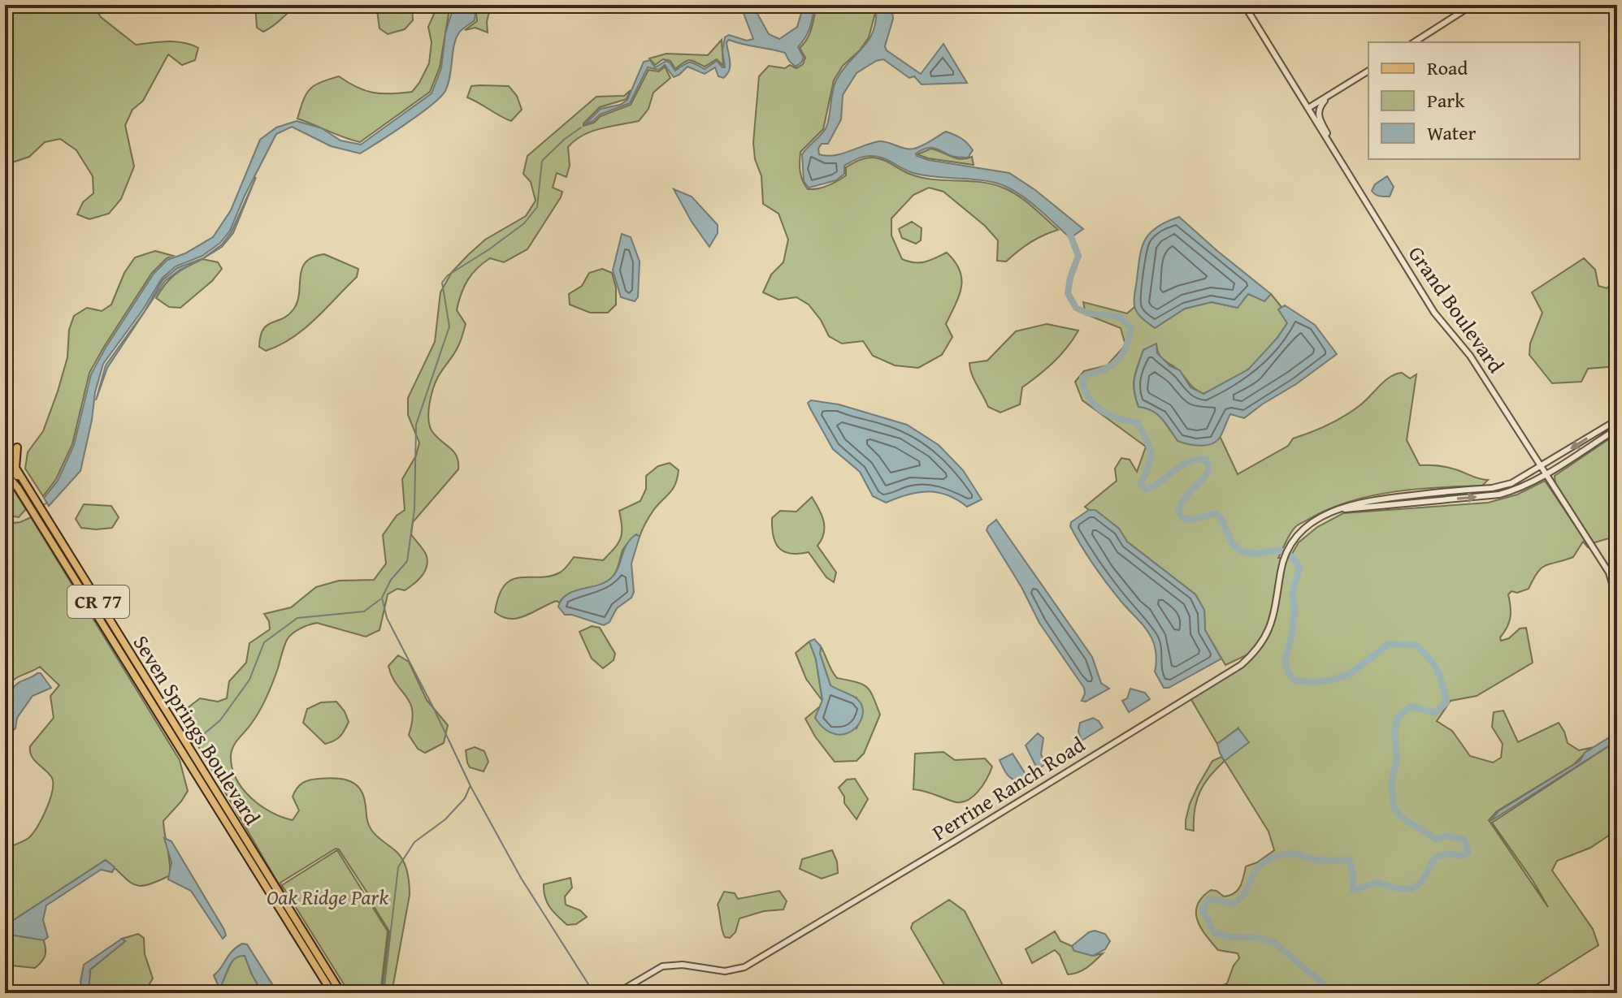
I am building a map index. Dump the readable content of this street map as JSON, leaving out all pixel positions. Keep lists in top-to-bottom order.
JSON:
{
  "streets": {
    "main road": ["CR 77", "Seven Springs Boulevard"],
    "street": ["Grand Boulevard", "Perrine Ranch Road"]
  },
  "crossings": [
    ["Grand Boulevard", "Perrine Ranch Road"]
  ],
  "parks": ["Oak Ridge Park"],
  "legend": ["Road", "Park", "Water"]
}
